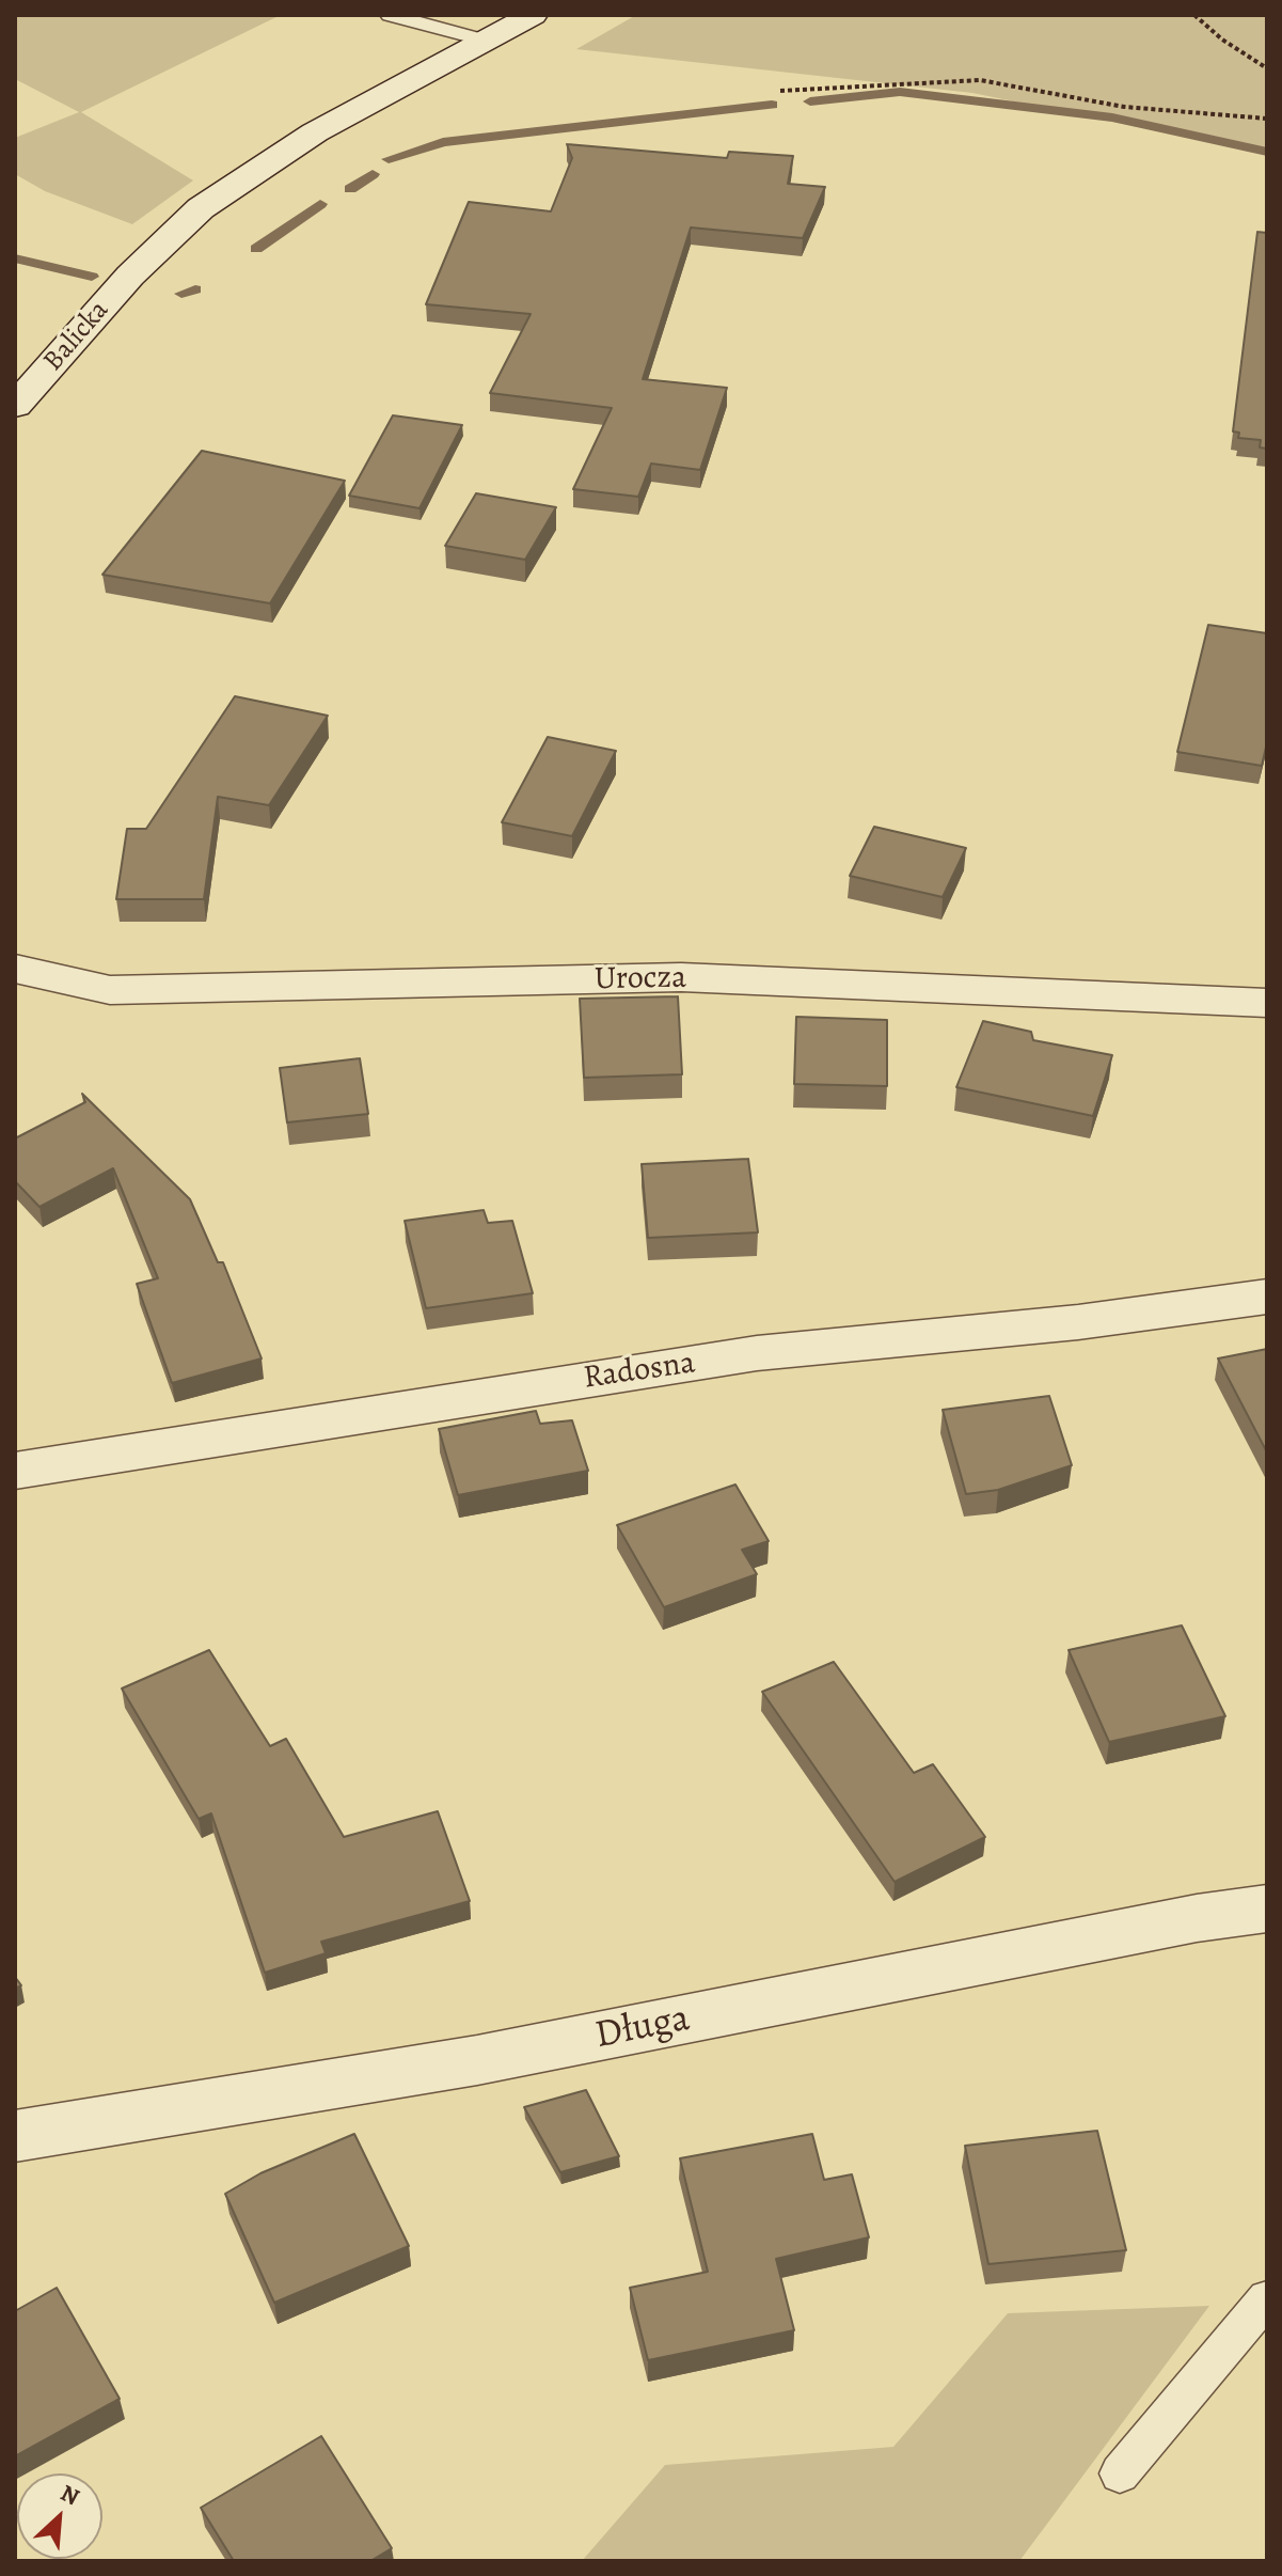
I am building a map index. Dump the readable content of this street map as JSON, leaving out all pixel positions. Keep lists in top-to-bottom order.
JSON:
{
  "streets": {
    "street": [
      "Balicka",
      "Urocza",
      "Radosna",
      "Długa"
    ]
  },
  "north": "top right"
}
